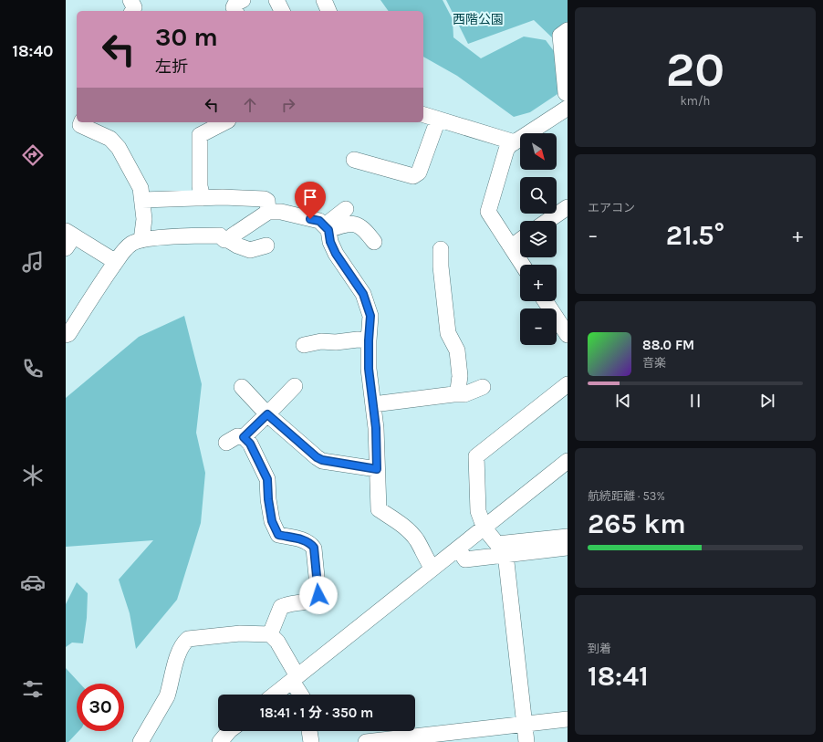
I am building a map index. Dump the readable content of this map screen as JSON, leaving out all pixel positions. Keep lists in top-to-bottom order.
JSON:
{
  "parks": ["西階公園"],
  "north": "bottom right",
  "page": {
    "tabs": "18:40",
    "tile": [
      ["20", "km/h"],
      "エアコン",
      ["航続距離 · 53%", "265 km"],
      ["到着", "18:41"]
    ],
    "turn": ["30 m", "左折"],
    "map_buttons": ["+", "−"],
    "heat": ["−", "21.5°", "+"],
    "song": ["88.0 FM", "音楽"],
    "limit": "30",
    "trip": "18:41 · 1 分 · 350 m"
  }
}
